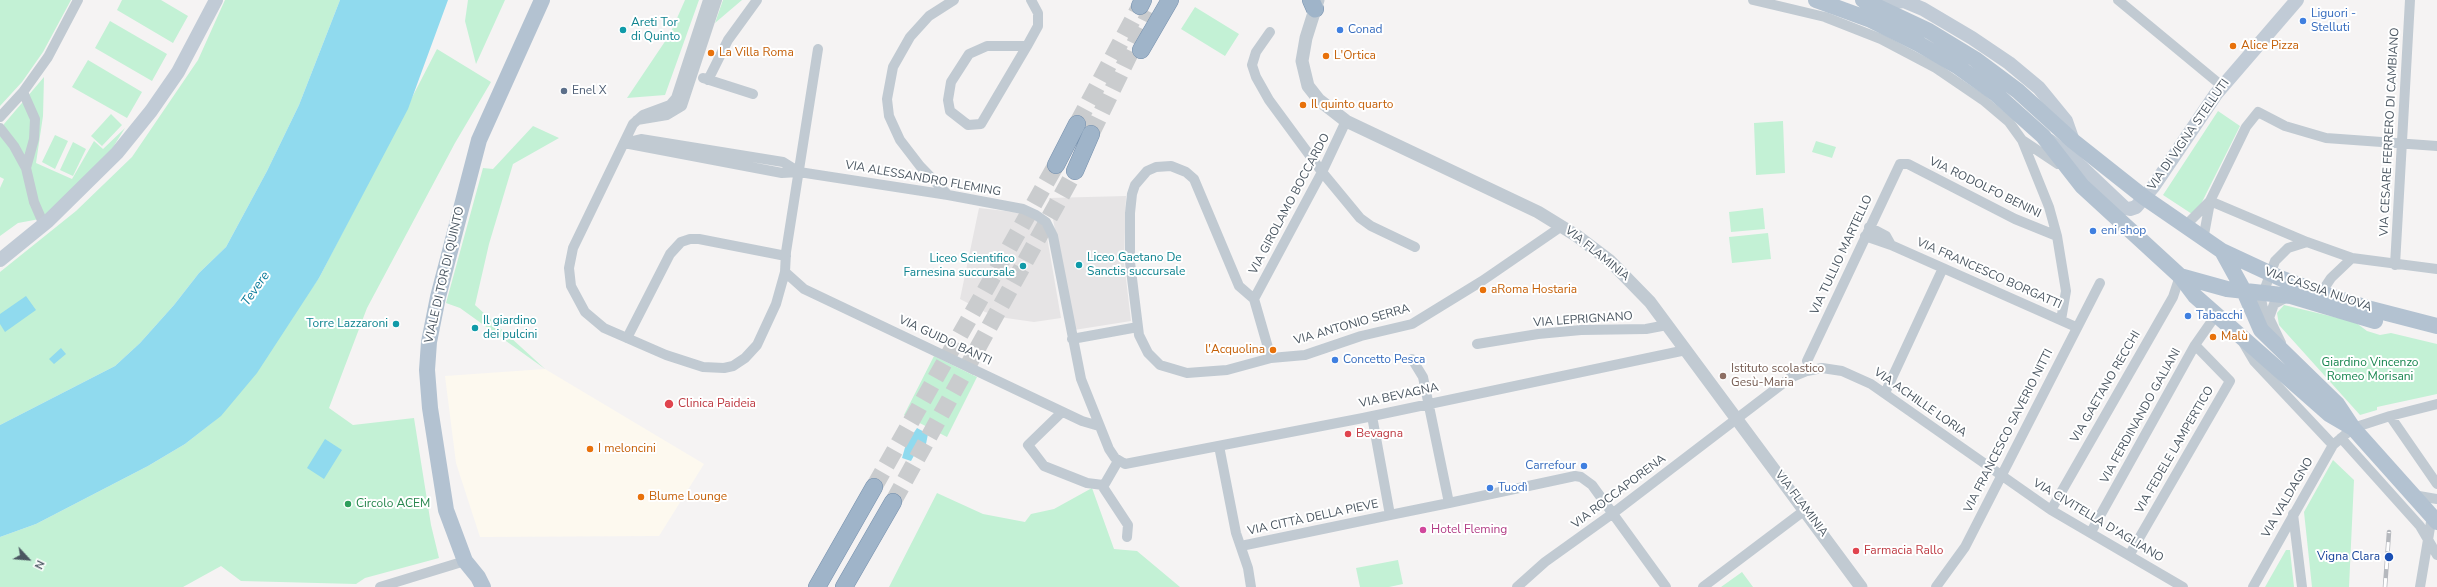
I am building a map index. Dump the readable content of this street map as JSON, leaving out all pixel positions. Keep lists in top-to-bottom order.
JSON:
{
  "streets": {
    "main road": ["VIA DI VIGNA STELLUTI", "VIALE DI TOR DI QUINTO", "VIA CASSIA NUOVA"],
    "street": [
      "VIA CESARE FERRERO DI CAMBIANO",
      "VIA ALESSANDRO FLEMING",
      "VIA RODOLFO BENINI",
      "VIA GIROLAMO BOCCARDO",
      "VIA FLAMINIA",
      "VIA TULLIO MARTELLO",
      "VIA FRANCESCO BORGATTI",
      "VIA LEPRIGNANO",
      "VIA ANTONIO SERRA",
      "VIA GUIDO BANTI",
      "VIA GAETANO RECCHI",
      "VIA BEVAGNA",
      "VIA ACHILLE LORIA",
      "VIA FERDINANDO GALIANI",
      "VIA FRANCESCO SAVERIO NITTI",
      "VIA FEDELE LAMPERTICO",
      "VIA ROCCAPORENA",
      "VIA VALDAGNO",
      "VIA CITTÀ DELLA PIEVE",
      "VIA CIVITELLA D'AGLIANO"
    ]
  },
  "crossings": [
    ["VIA DI VIGNA STELLUTI", "VIA CASSIA NUOVA"],
    ["VIA RODOLFO BENINI", "VIA TULLIO MARTELLO"],
    ["VIA GIROLAMO BOCCARDO", "VIA FLAMINIA"],
    ["VIA GIROLAMO BOCCARDO", "VIA ANTONIO SERRA"],
    ["VIA FLAMINIA", "VIA LEPRIGNANO"],
    ["VIA FLAMINIA", "VIA ANTONIO SERRA"],
    ["VIA FLAMINIA", "VIA BEVAGNA"],
    ["VIA FLAMINIA", "VIA ACHILLE LORIA"],
    ["VIA FLAMINIA", "VIA ROCCAPORENA"],
    ["VIA TULLIO MARTELLO", "VIA FRANCESCO BORGATTI"],
    ["VIA FRANCESCO BORGATTI", "VIA FRANCESCO SAVERIO NITTI"],
    ["VIA CASSIA NUOVA", "VIA GAETANO RECCHI"],
    ["VIA GAETANO RECCHI", "VIA CIVITELLA D'AGLIANO"],
    ["VIA ACHILLE LORIA", "VIA FRANCESCO SAVERIO NITTI"],
    ["VIA ACHILLE LORIA", "VIA ROCCAPORENA"],
    ["VIA ACHILLE LORIA", "VIA CIVITELLA D'AGLIANO"],
    ["VIA FERDINANDO GALIANI", "VIA FEDELE LAMPERTICO"],
    ["VIA FERDINANDO GALIANI", "VIA CIVITELLA D'AGLIANO"],
    ["VIA FRANCESCO SAVERIO NITTI", "VIA CIVITELLA D'AGLIANO"],
    ["VIA FEDELE LAMPERTICO", "VIA CIVITELLA D'AGLIANO"]
  ],
  "water": ["Tevere"],
  "parks": ["Giardino Vincenzo Romeo Morisani"],
  "places": [
    "Liguori - Stelluti",
    "Areti Tor di Quinto",
    "Conad",
    "Alice Pizza",
    "La Villa Roma",
    "L'Ortica",
    "Enel X",
    "Il quinto quarto",
    "eni shop",
    "Liceo Gaetano De Sanctis succursale",
    "Liceo Scientifico Farnesina succursale",
    "aRoma Hostaria",
    "Tabacchi",
    "Torre Lazzaroni",
    "Il giardino dei pulcini",
    "Malù",
    "l'Acquolina",
    "Concetto Pesca",
    "Istituto scolastico Gesù-Maria",
    "Clinica Paideia",
    "Bevagna",
    "I meloncini",
    "Carrefour",
    "Tuodì",
    "Blume Lounge",
    "Circolo ACEM",
    "Hotel Fleming",
    "Farmacia Rallo",
    "Vigna Clara"
  ],
  "north": "bottom right"
}
